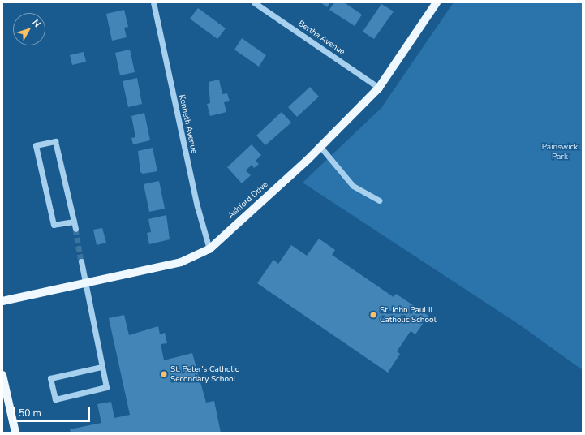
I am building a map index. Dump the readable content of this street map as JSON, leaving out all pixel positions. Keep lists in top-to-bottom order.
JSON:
{
  "streets": {
    "main road": ["Ashford Drive"],
    "street": ["Bertha Avenue", "Kenneth Avenue"]
  },
  "crossings": [
    ["Bertha Avenue", "Ashford Drive"],
    ["Kenneth Avenue", "Ashford Drive"]
  ],
  "parks": ["Painswick Park"],
  "places": ["St. John Paul II Catholic School", "St. Peter's Catholic Secondary School"],
  "scale_bar": "50 m",
  "north": "top right"
}
